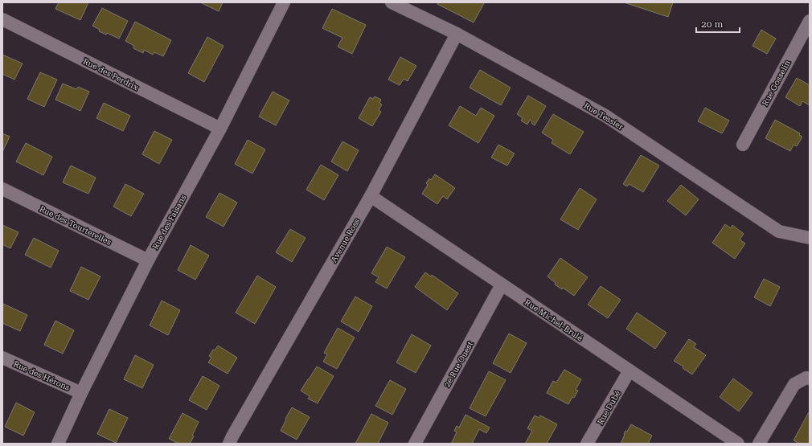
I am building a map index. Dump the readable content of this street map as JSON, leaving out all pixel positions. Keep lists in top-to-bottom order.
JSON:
{
  "streets": {
    "street": [
      "Rue des Perdrix",
      "Rue Gosselin",
      "Rue Tessier",
      "Rue des Faisans",
      "Rue des Tourterelles",
      "Avenue Ross",
      "Rue Michel-Brulé",
      "2e Rue Ouest",
      "Rue des Hérons",
      "Rue Dubé"
    ]
  },
  "crossings": [
    ["Rue des Perdrix", "Rue des Faisans"],
    ["Rue Tessier", "Avenue Ross"],
    ["Rue des Faisans", "Rue des Tourterelles"],
    ["Rue des Faisans", "Rue des Hérons"],
    ["Avenue Ross", "Rue Michel-Brulé"],
    ["Rue Michel-Brulé", "2e Rue Ouest"],
    ["Rue Michel-Brulé", "Rue Dubé"]
  ],
  "scale_bar": "20 m"
}
